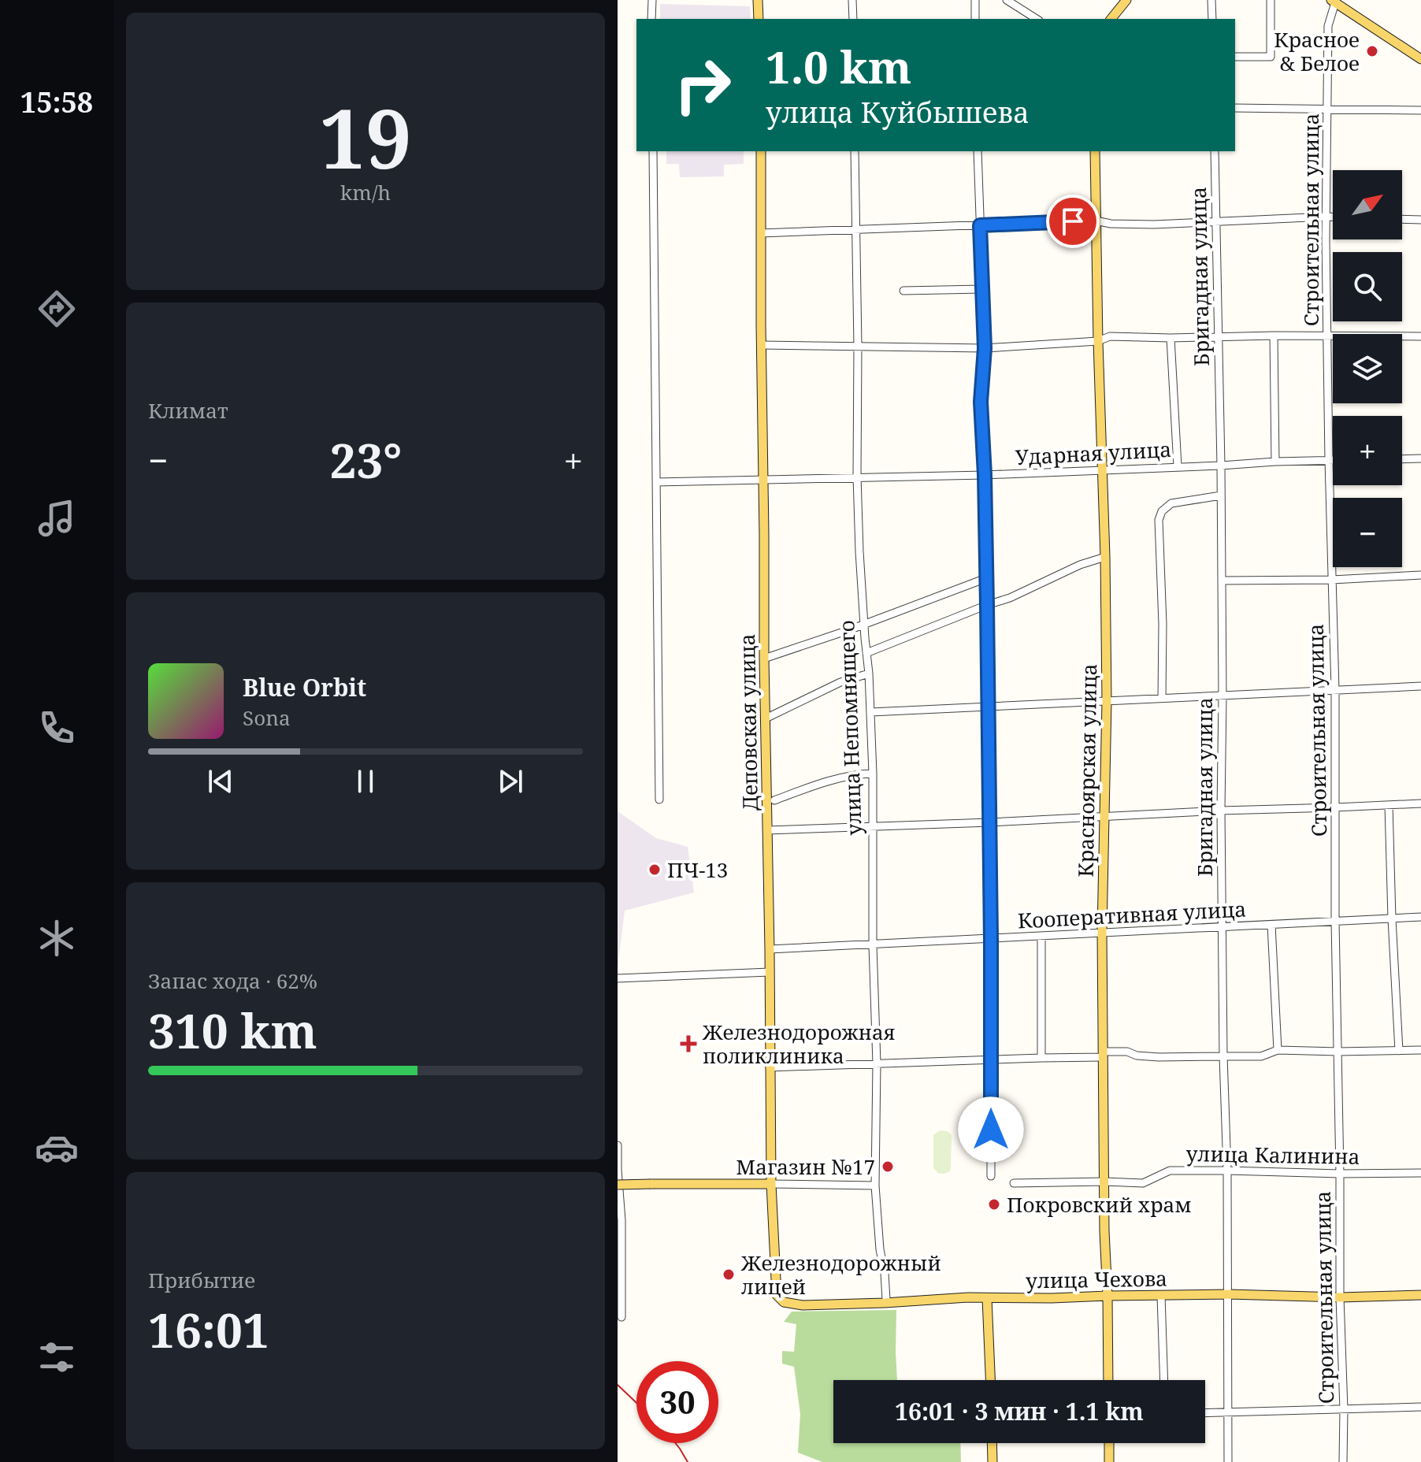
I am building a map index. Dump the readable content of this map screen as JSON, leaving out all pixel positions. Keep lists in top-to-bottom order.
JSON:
{
  "streets": {
    "main road": ["Деповская улица", "Красноярская улица", "улица Чехова"],
    "street": [
      "Строительная улица",
      "Бригадная улица",
      "Ударная улица",
      "улица Непомнящего",
      "Кооперативная улица",
      "улица Калинина"
    ]
  },
  "crossings": [
    ["Строительная улица", "Ударная улица"],
    ["Строительная улица", "Кооперативная улица"],
    ["Строительная улица", "улица Калинина"],
    ["Строительная улица", "улица Чехова"],
    ["Бригадная улица", "Ударная улица"],
    ["Бригадная улица", "Кооперативная улица"],
    ["Бригадная улица", "улица Калинина"],
    ["Бригадная улица", "улица Чехова"],
    ["Ударная улица", "Деповская улица"],
    ["Ударная улица", "улица Непомнящего"],
    ["Ударная улица", "Красноярская улица"],
    ["Деповская улица", "Кооперативная улица"],
    ["Деповская улица", "улица Чехова"],
    ["улица Непомнящего", "Кооперативная улица"],
    ["улица Непомнящего", "улица Чехова"],
    ["Красноярская улица", "Кооперативная улица"],
    ["Красноярская улица", "улица Калинина"],
    ["Красноярская улица", "улица Чехова"]
  ],
  "places": {
    "other": [
      "Красное & Белое",
      "ПЧ-13",
      "Магазин №17",
      "Покровский храм",
      "Железнодорожный лицей"
    ],
    "health": ["Железнодорожная поликлиника"]
  },
  "north": "top right",
  "page": {
    "tabs": "15:58",
    "tile": [
      ["19", "km/h"],
      "Климат",
      ["Запас хода · 62%", "310 km"],
      ["Прибытие", "16:01"]
    ],
    "turn": ["1.0 km", "улица Куйбышева"],
    "map_buttons": ["+", "−"],
    "heat": ["−", "23°", "+"],
    "song": ["Blue Orbit", "Sona"],
    "limit": "30",
    "trip": "16:01 · 3 мин · 1.1 km"
  }
}
